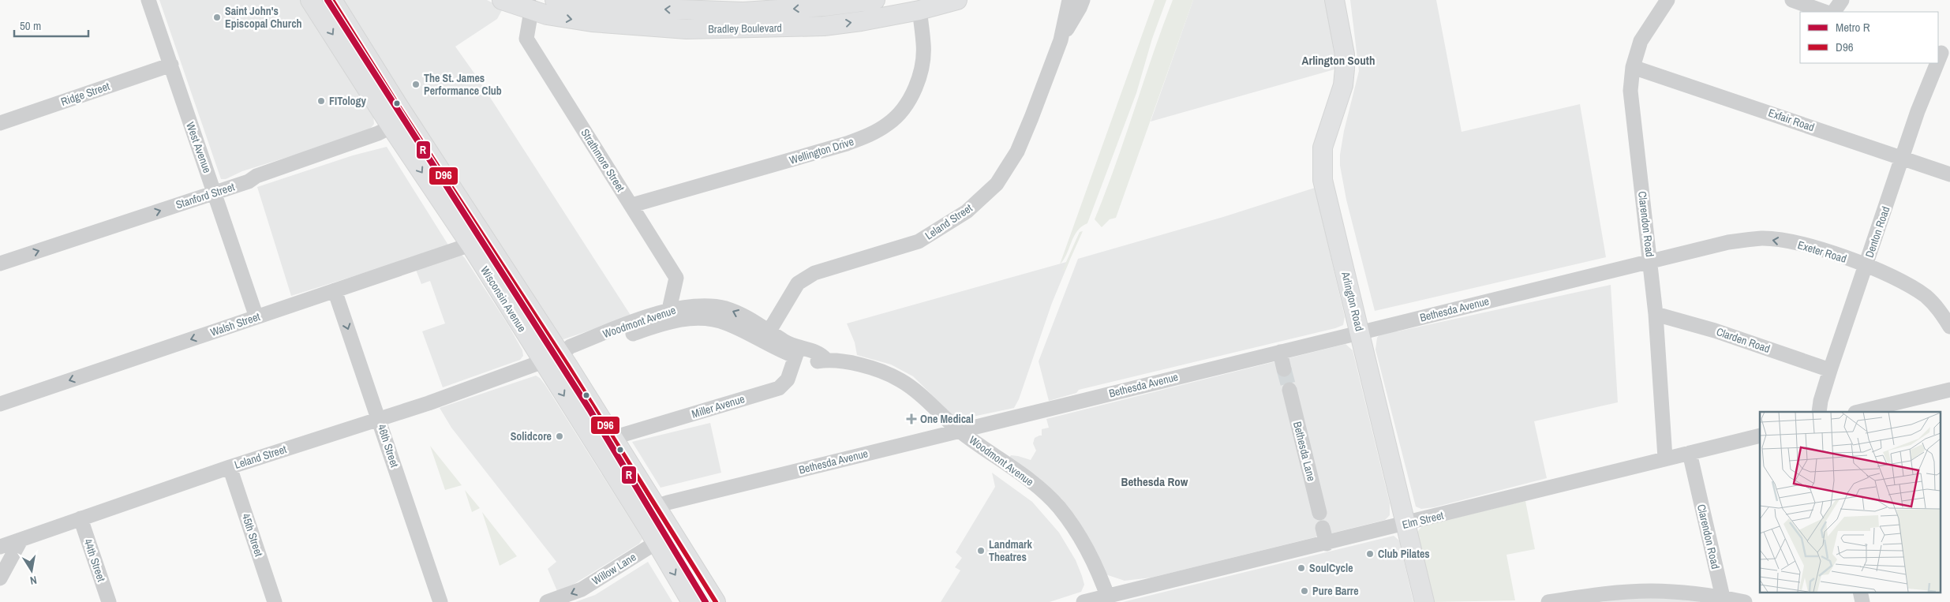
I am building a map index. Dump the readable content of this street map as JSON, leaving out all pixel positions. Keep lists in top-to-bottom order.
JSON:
{
  "streets": {
    "main road": ["Bradley Boulevard", "Wisconsin Avenue", "Arlington Road"],
    "street": [
      "Ridge Street",
      "Exfair Road",
      "West Avenue",
      "Wellington Drive",
      "Strathmore Street",
      "Stanford Street",
      "Leland Street",
      "Clarendon Road",
      "Denton Road",
      "Exeter Road",
      "Bethesda Avenue",
      "Woodmont Avenue",
      "Walsh Street",
      "Clarden Road",
      "Miller Avenue",
      "46th Street",
      "Bethesda Lane",
      "Elm Street",
      "45th Street",
      "44th Street",
      "Willow Lane"
    ]
  },
  "crossings": [
    ["Bradley Boulevard", "Wellington Drive"],
    ["Bradley Boulevard", "Strathmore Street"],
    ["Ridge Street", "West Avenue"],
    ["Exfair Road", "Clarendon Road"],
    ["Exfair Road", "Denton Road"],
    ["West Avenue", "Stanford Street"],
    ["West Avenue", "Walsh Street"],
    ["Wellington Drive", "Strathmore Street"],
    ["Strathmore Street", "Woodmont Avenue"],
    ["Stanford Street", "Wisconsin Avenue"],
    ["Leland Street", "Wisconsin Avenue"],
    ["Leland Street", "Woodmont Avenue"],
    ["Leland Street", "46th Street"],
    ["Leland Street", "45th Street"],
    ["Leland Street", "44th Street"],
    ["Clarendon Road", "Exeter Road"],
    ["Clarendon Road", "Bethesda Avenue"],
    ["Clarendon Road", "Clarden Road"],
    ["Clarendon Road", "Elm Street"],
    ["Denton Road", "Exeter Road"],
    ["Denton Road", "Clarden Road"],
    ["Exeter Road", "Bethesda Avenue"],
    ["Wisconsin Avenue", "Bethesda Avenue"],
    ["Wisconsin Avenue", "Woodmont Avenue"],
    ["Wisconsin Avenue", "Walsh Street"],
    ["Wisconsin Avenue", "Miller Avenue"],
    ["Wisconsin Avenue", "Willow Lane"],
    ["Arlington Road", "Bethesda Avenue"],
    ["Arlington Road", "Elm Street"],
    ["Bethesda Avenue", "Woodmont Avenue"],
    ["Woodmont Avenue", "Miller Avenue"],
    ["Woodmont Avenue", "Elm Street"],
    ["Walsh Street", "46th Street"]
  ],
  "one_way": [
    "Stanford Street",
    "Exeter Road",
    "Walsh Street",
    "46th Street",
    "Willow Lane"
  ],
  "districts": ["Arlington South", "Bethesda Row"],
  "places": {
    "other": [
      "Saint John's Episcopal Church",
      "The St. James Performance Club",
      "FITology",
      "Solidcore",
      "Landmark Theatres",
      "Club Pilates",
      "SoulCycle",
      "Pure Barre"
    ],
    "health": ["One Medical"]
  },
  "lines": ["metro line R", "transit line D96"],
  "legend": ["Metro R", "D96"],
  "scale_bar": "50 m",
  "north": "bottom"
}
